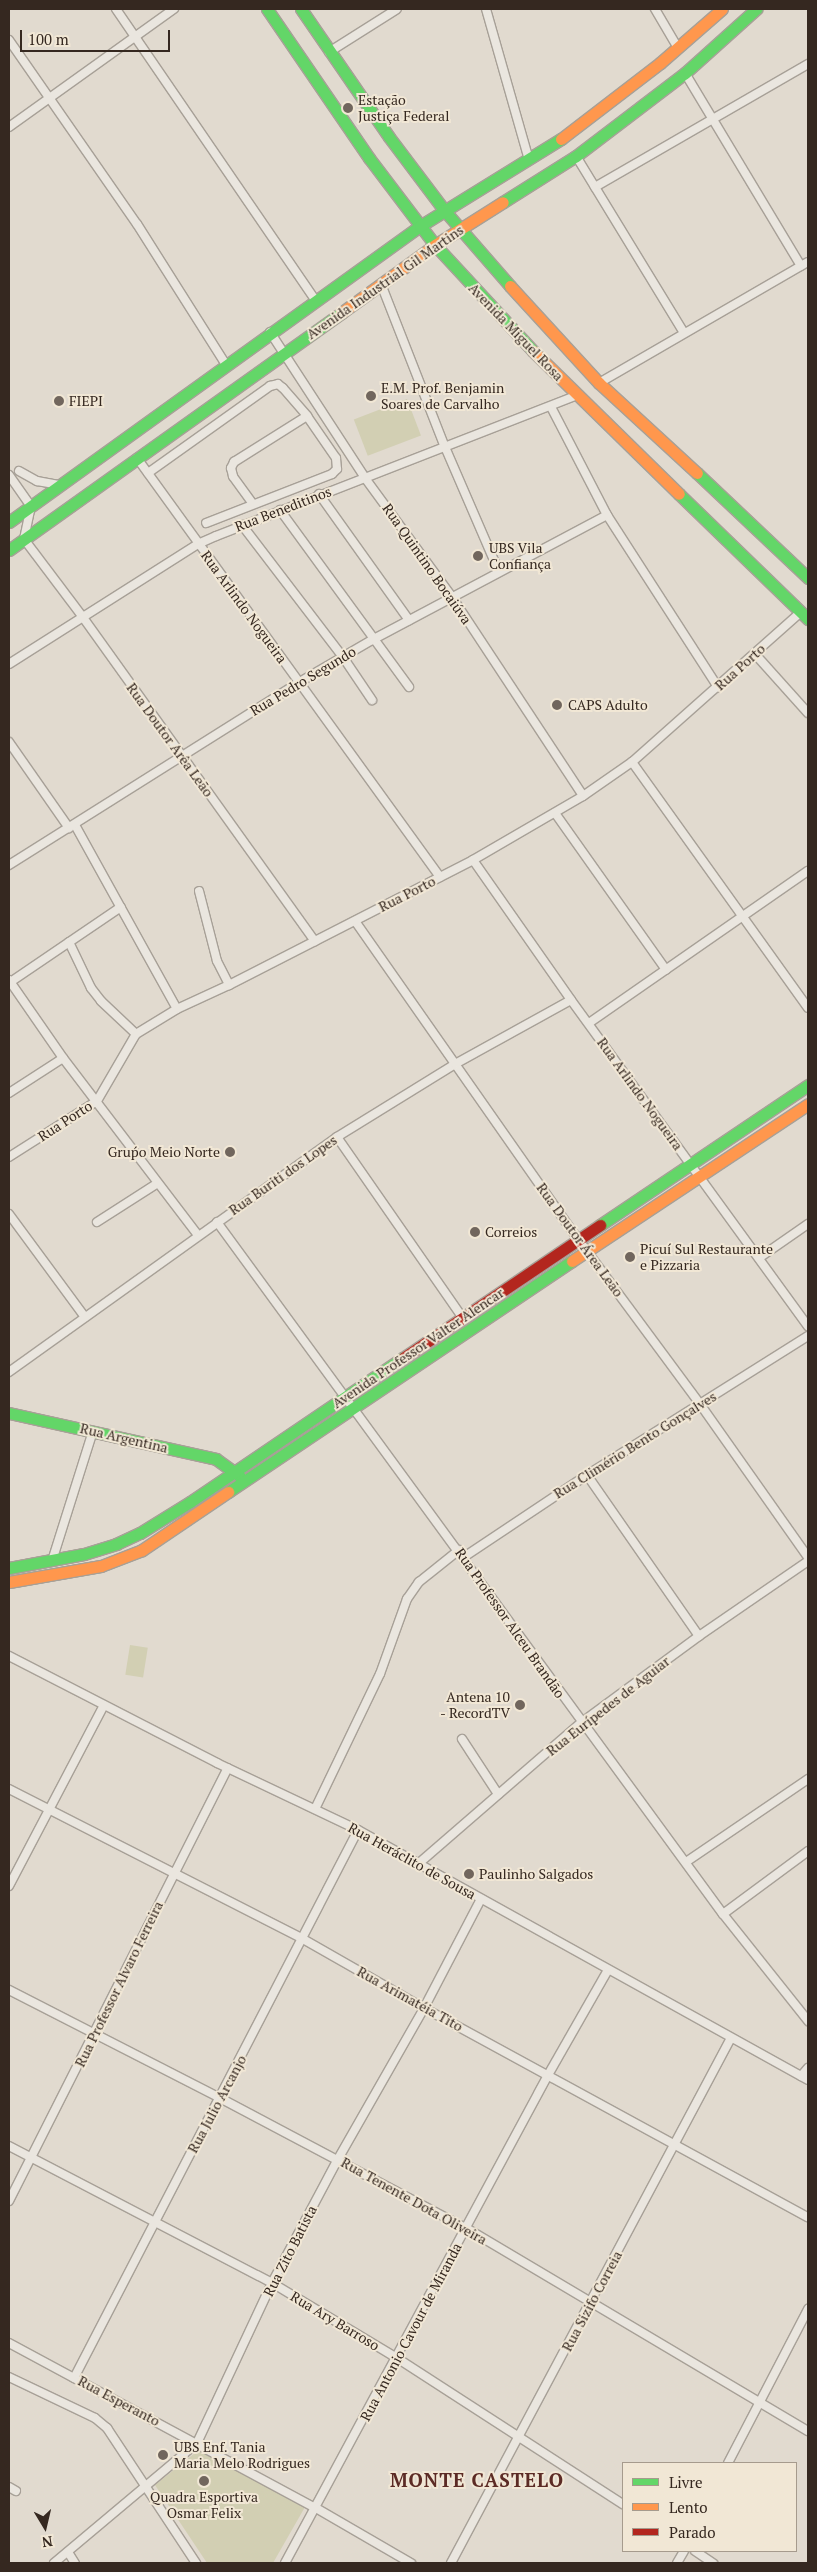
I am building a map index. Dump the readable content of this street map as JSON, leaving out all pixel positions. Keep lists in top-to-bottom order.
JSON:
{
  "streets": {
    "main road": [
      "Avenida Industrial Gil Martins",
      "Avenida Miguel Rosa",
      "Avenida Professor Valter Alencar",
      "Rua Argentina"
    ],
    "street": [
      "Rua Beneditinos",
      "Rua Quintino Bocaiúva",
      "Rua Arlindo Nogueira",
      "Rua Porto",
      "Rua Pedro Segundo",
      "Rua Doutor Arêa Leão",
      "Rua Buriti dos Lopes",
      "Rua Doutor Área Leão",
      "Rua Climério Bento Gonçalves",
      "Rua Professor Alceu Brandão",
      "Rua Eurípedes de Aguiar",
      "Rua Heráclito de Sousa",
      "Rua Professor Alvaro Ferreira",
      "Rua Arimatéia Tito",
      "Rua Julio Arcanjo",
      "Rua Tenente Dota Oliveira",
      "Rua Zito Batista",
      "Rua Sizifo Correia",
      "Rua Ary Barroso",
      "Rua Antonio Cavour de Miranda",
      "Rua Esperanto"
    ]
  },
  "crossings": [
    ["Avenida Industrial Gil Martins", "Avenida Miguel Rosa"],
    ["Avenida Industrial Gil Martins", "Rua Quintino Bocaiúva"],
    ["Avenida Industrial Gil Martins", "Rua Arlindo Nogueira"],
    ["Avenida Industrial Gil Martins", "Rua Doutor Arêa Leão"],
    ["Avenida Miguel Rosa", "Rua Beneditinos"],
    ["Avenida Miguel Rosa", "Rua Porto"],
    ["Rua Beneditinos", "Rua Quintino Bocaiúva"],
    ["Rua Beneditinos", "Rua Arlindo Nogueira"],
    ["Rua Beneditinos", "Rua Doutor Arêa Leão"],
    ["Rua Quintino Bocaiúva", "Rua Porto"],
    ["Rua Quintino Bocaiúva", "Rua Pedro Segundo"],
    ["Rua Arlindo Nogueira", "Rua Porto"],
    ["Rua Arlindo Nogueira", "Rua Pedro Segundo"],
    ["Rua Arlindo Nogueira", "Rua Buriti dos Lopes"],
    ["Rua Arlindo Nogueira", "Avenida Professor Valter Alencar"],
    ["Rua Porto", "Rua Doutor Arêa Leão"],
    ["Rua Porto", "Rua Doutor Área Leão"],
    ["Rua Pedro Segundo", "Rua Doutor Arêa Leão"],
    ["Rua Buriti dos Lopes", "Rua Doutor Área Leão"],
    ["Rua Buriti dos Lopes", "Rua Professor Alceu Brandão"],
    ["Rua Doutor Área Leão", "Avenida Professor Valter Alencar"],
    ["Rua Doutor Área Leão", "Rua Climério Bento Gonçalves"],
    ["Avenida Professor Valter Alencar", "Rua Argentina"],
    ["Avenida Professor Valter Alencar", "Rua Professor Alceu Brandão"],
    ["Rua Climério Bento Gonçalves", "Rua Professor Alceu Brandão"],
    ["Rua Climério Bento Gonçalves", "Rua Heráclito de Sousa"],
    ["Rua Professor Alceu Brandão", "Rua Eurípedes de Aguiar"],
    ["Rua Eurípedes de Aguiar", "Rua Heráclito de Sousa"],
    ["Rua Heráclito de Sousa", "Rua Professor Alvaro Ferreira"],
    ["Rua Heráclito de Sousa", "Rua Julio Arcanjo"],
    ["Rua Heráclito de Sousa", "Rua Zito Batista"],
    ["Rua Heráclito de Sousa", "Rua Sizifo Correia"],
    ["Rua Heráclito de Sousa", "Rua Antonio Cavour de Miranda"],
    ["Rua Professor Alvaro Ferreira", "Rua Arimatéia Tito"],
    ["Rua Professor Alvaro Ferreira", "Rua Tenente Dota Oliveira"],
    ["Rua Professor Alvaro Ferreira", "Rua Ary Barroso"],
    ["Rua Arimatéia Tito", "Rua Julio Arcanjo"],
    ["Rua Arimatéia Tito", "Rua Zito Batista"],
    ["Rua Arimatéia Tito", "Rua Sizifo Correia"],
    ["Rua Arimatéia Tito", "Rua Antonio Cavour de Miranda"],
    ["Rua Julio Arcanjo", "Rua Tenente Dota Oliveira"],
    ["Rua Julio Arcanjo", "Rua Ary Barroso"],
    ["Rua Julio Arcanjo", "Rua Esperanto"],
    ["Rua Tenente Dota Oliveira", "Rua Zito Batista"],
    ["Rua Tenente Dota Oliveira", "Rua Sizifo Correia"],
    ["Rua Tenente Dota Oliveira", "Rua Antonio Cavour de Miranda"],
    ["Rua Zito Batista", "Rua Ary Barroso"],
    ["Rua Zito Batista", "Rua Esperanto"],
    ["Rua Sizifo Correia", "Rua Ary Barroso"],
    ["Rua Ary Barroso", "Rua Antonio Cavour de Miranda"],
    ["Rua Antonio Cavour de Miranda", "Rua Esperanto"]
  ],
  "districts": ["MONTE CASTELO"],
  "places": [
    "Estação Justiça Federal",
    "E.M. Prof. Benjamin Soares de Carvalho",
    "FIEPI",
    "UBS Vila Confiança",
    "CAPS Adulto",
    "Gruṕo Meio Norte",
    "Correios",
    "Picuí Sul Restaurante e Pizzaria",
    "Antena 10 - RecordTV",
    "Paulinho Salgados",
    "UBS Enf. Tania Maria Melo Rodrigues",
    "Quadra Esportiva Osmar Felix"
  ],
  "legend": ["Livre", "Lento", "Parado"],
  "scale_bar": "100 m",
  "north": "bottom"
}
